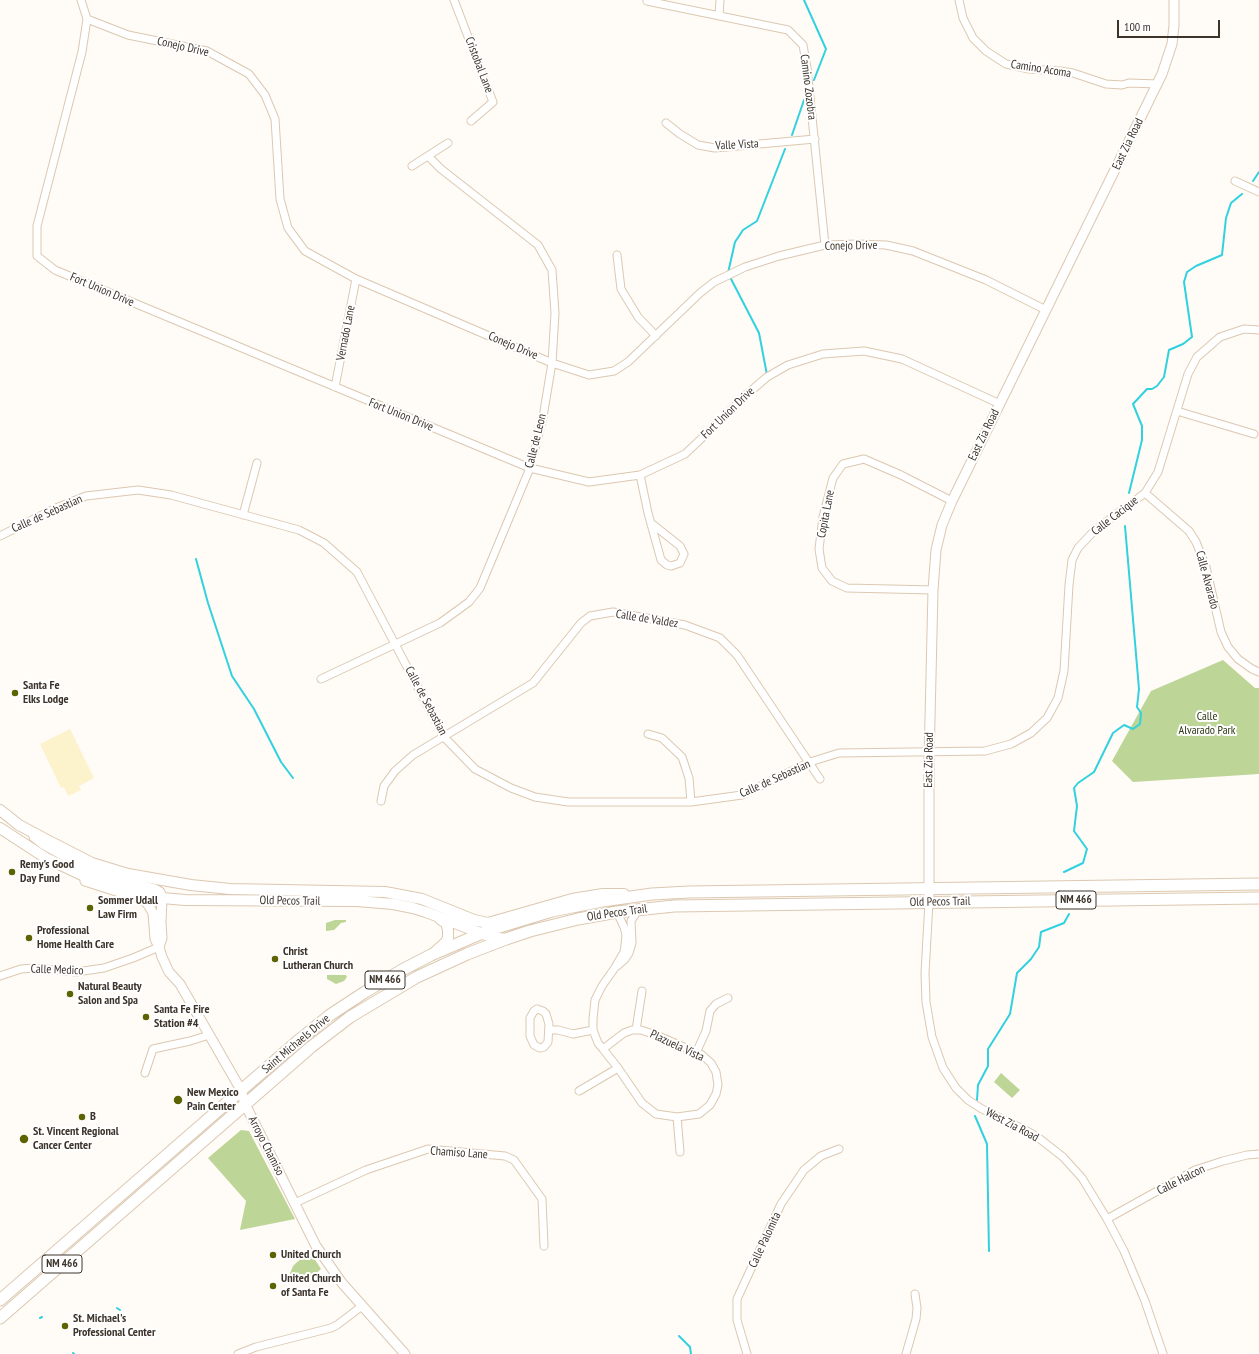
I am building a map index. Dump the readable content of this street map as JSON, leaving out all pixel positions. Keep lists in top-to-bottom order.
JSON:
{
  "streets": {
    "main road": ["NM 466", "Old Pecos Trail", "Saint Michaels Drive"],
    "street": [
      "Conejo Drive",
      "Cristobal Lane",
      "Camino Acoma",
      "Camino Zozobra",
      "East Zia Road",
      "Valle Vista",
      "Fort Union Drive",
      "Vernado Lane",
      "Calle de Leon",
      "Calle de Sebastian",
      "Copita Lane",
      "Calle Cacique",
      "Calle Alvarado",
      "Calle de Valdez",
      "Calle Medico",
      "Plazuela Vista",
      "West Zia Road",
      "Arroyo Chamiso",
      "Chamiso Lane",
      "Calle Halcon",
      "Calle Palomita"
    ]
  },
  "crossings": [
    ["Conejo Drive", "Camino Zozobra"],
    ["Conejo Drive", "East Zia Road"],
    ["Conejo Drive", "Fort Union Drive"],
    ["Conejo Drive", "Vernado Lane"],
    ["Conejo Drive", "Calle de Leon"],
    ["Camino Acoma", "East Zia Road"],
    ["Camino Zozobra", "Valle Vista"],
    ["East Zia Road", "Fort Union Drive"],
    ["East Zia Road", "Calle de Sebastian"],
    ["East Zia Road", "Copita Lane"],
    ["East Zia Road", "Calle Cacique"],
    ["East Zia Road", "Old Pecos Trail"],
    ["East Zia Road", "West Zia Road"],
    ["Fort Union Drive", "Vernado Lane"],
    ["Fort Union Drive", "Calle de Leon"],
    ["Calle de Leon", "Calle de Sebastian"],
    ["Calle de Sebastian", "Calle Cacique"],
    ["Calle de Sebastian", "Calle de Valdez"],
    ["Calle Cacique", "Calle Alvarado"],
    ["Old Pecos Trail", "Saint Michaels Drive"],
    ["Old Pecos Trail", "Plazuela Vista"],
    ["Old Pecos Trail", "West Zia Road"],
    ["Old Pecos Trail", "Arroyo Chamiso"],
    ["Calle Medico", "Arroyo Chamiso"],
    ["Saint Michaels Drive", "Arroyo Chamiso"],
    ["West Zia Road", "Calle Halcon"],
    ["Arroyo Chamiso", "Chamiso Lane"]
  ],
  "parks": ["Calle Alvarado Park"],
  "places": [
    "Santa Fe Elks Lodge",
    "Remy's Good Day Fund",
    "Sommer Udall Law Firm",
    "Professional Home Health Care",
    "Christ Lutheran Church",
    "Natural Beauty Salon and Spa",
    "Santa Fe Fire Station #4",
    "New Mexico Pain Center",
    "B",
    "St. Vincent Regional Cancer Center",
    "United Church",
    "United Church of Santa Fe",
    "St. Michael's Professional Center"
  ],
  "scale_bar": "100 m"
}
